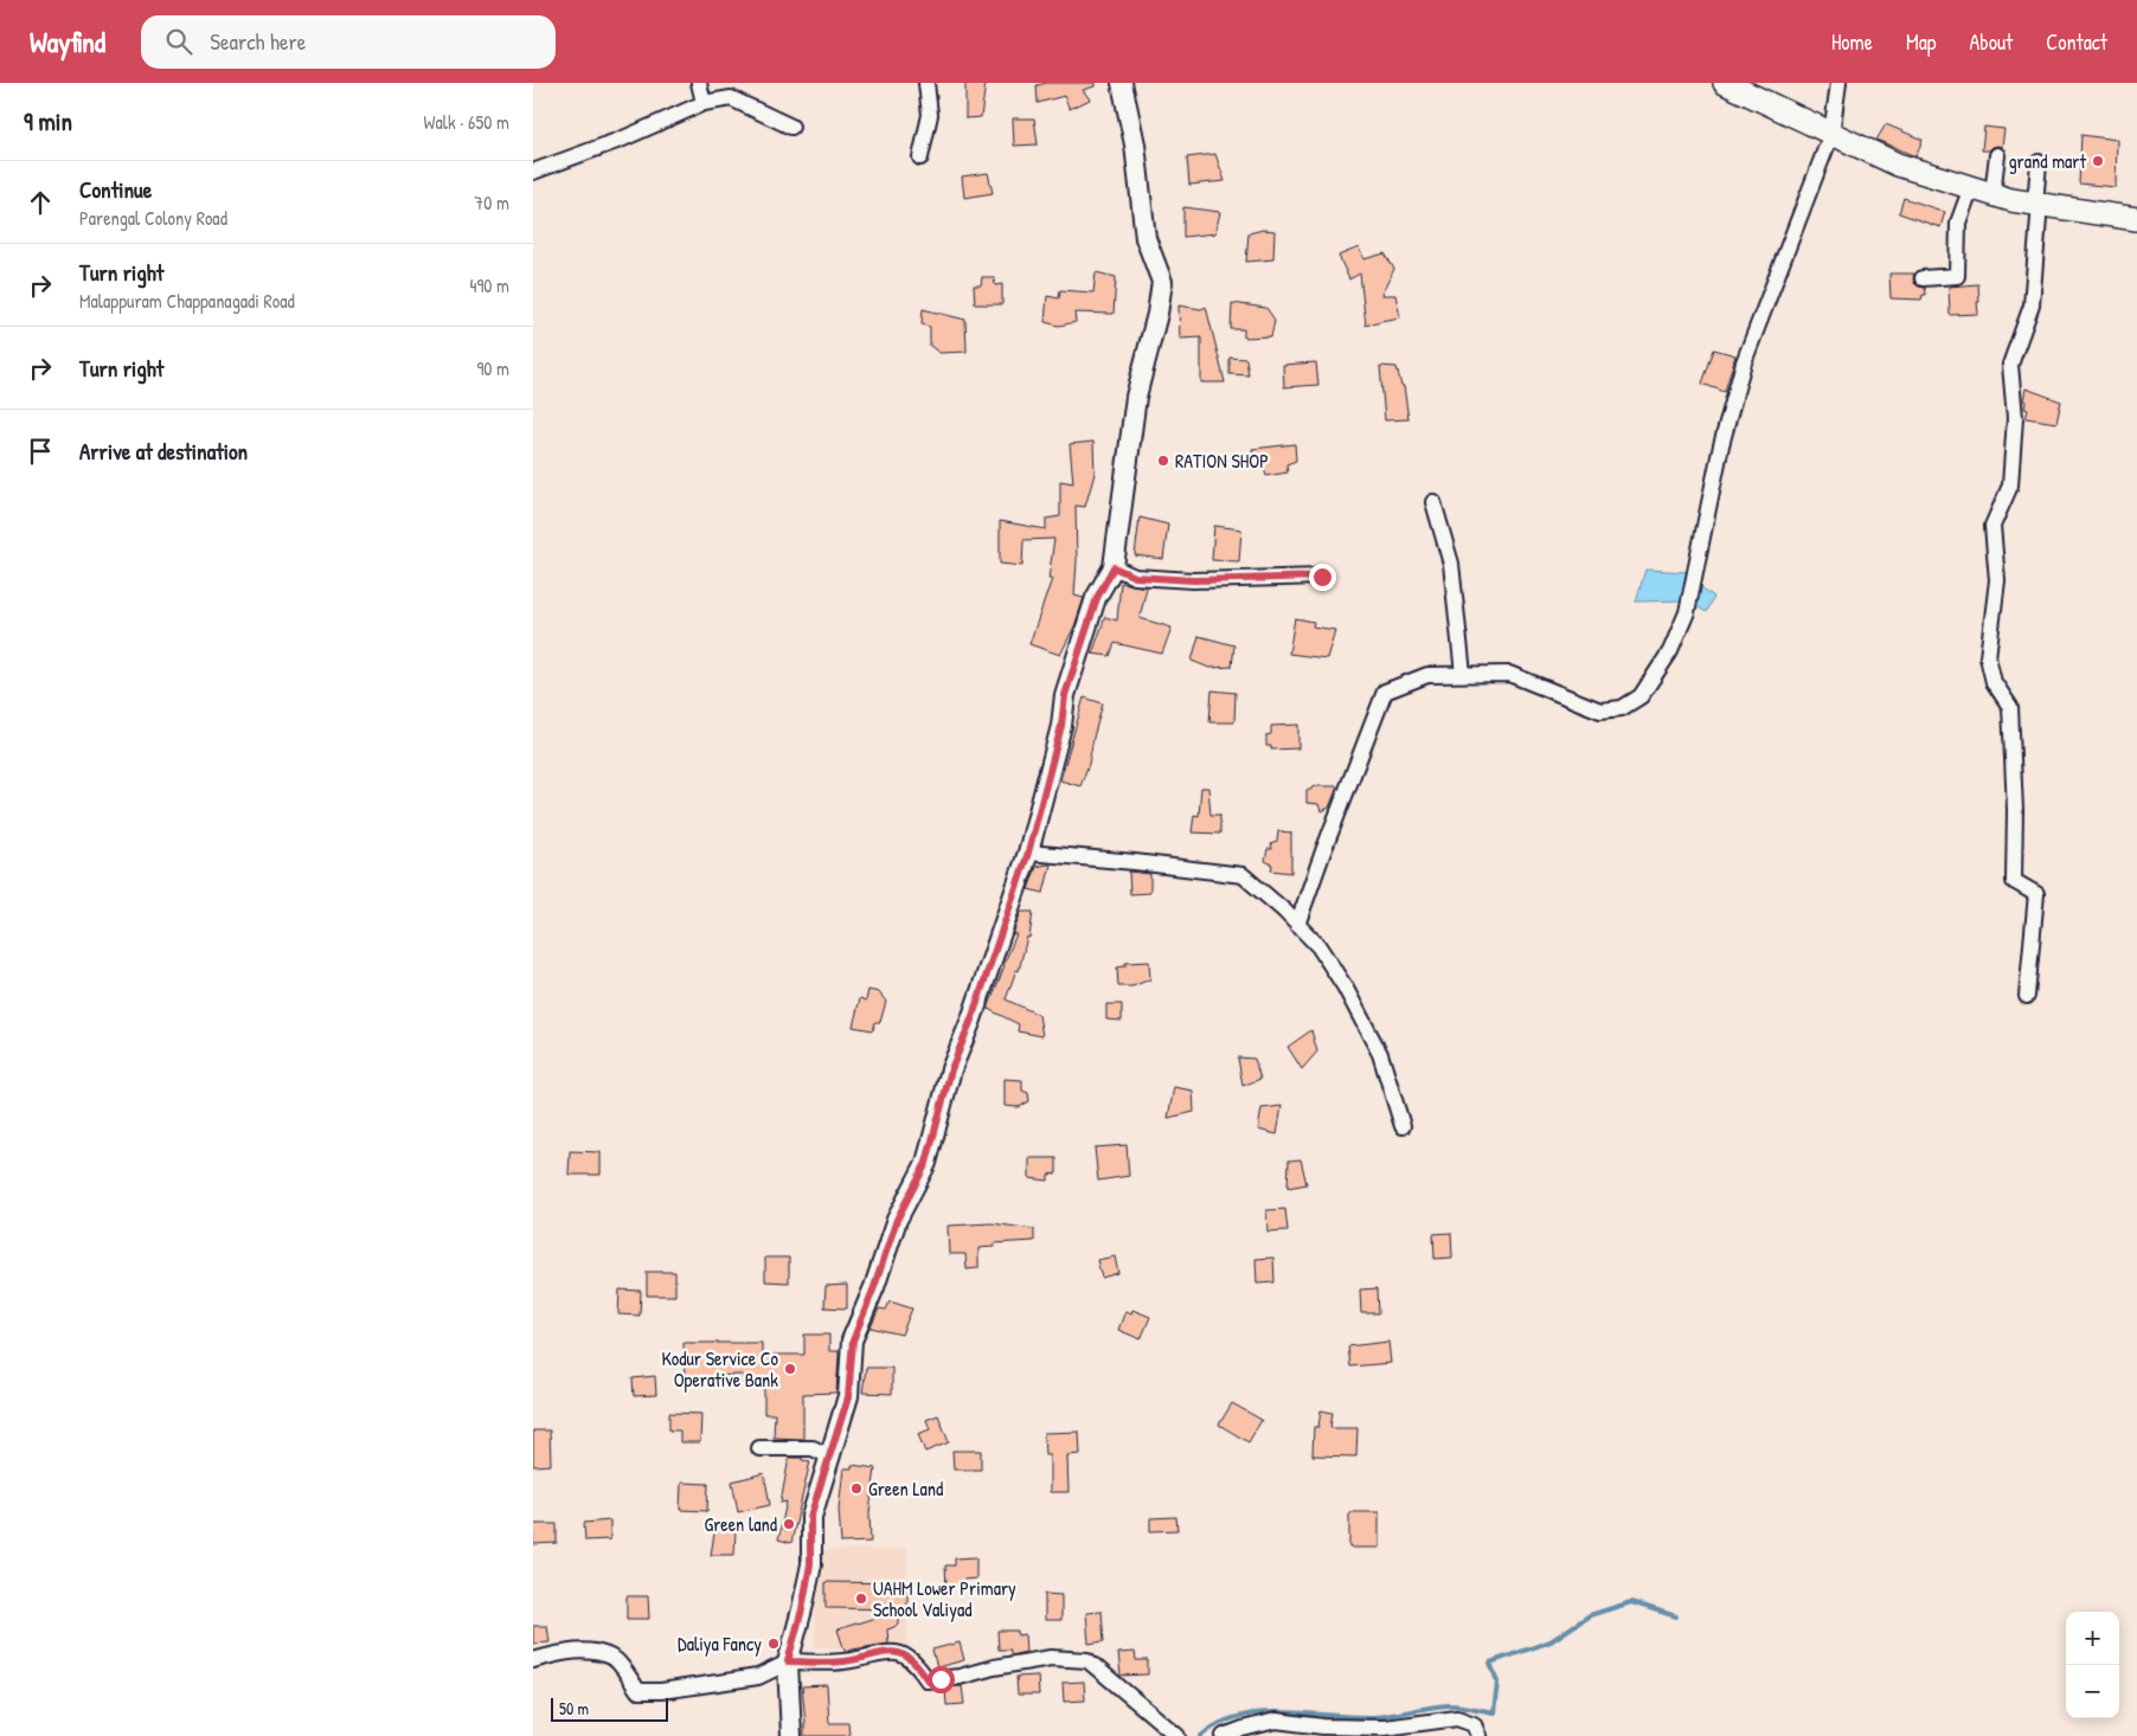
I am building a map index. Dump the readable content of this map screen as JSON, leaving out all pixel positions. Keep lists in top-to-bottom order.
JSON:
{
  "places": [
    "grand mart",
    "RATION SHOP",
    "Kodur Service Co Operative Bank",
    "Green Land",
    "Green land",
    "UAHM Lower Primary School Valiyad",
    "Daliya Fancy"
  ],
  "scale_bar": "50 m",
  "page": {
    "header": "Wayfind",
    "search": "Search here",
    "nav": [
      "Home",
      "Map",
      "About",
      "Contact"
    ],
    "heading": ["9 min", "Walk · 650 m"],
    "list": [
      ["Continue", "Parengal Colony Road", "70 m"],
      ["Turn right", "Malappuram Chappanagadi Road", "490 m"],
      ["Turn right", "90 m"],
      "Arrive at destination"
    ],
    "map_buttons": ["+", "−"],
    "scale": "50 m"
  }
}
